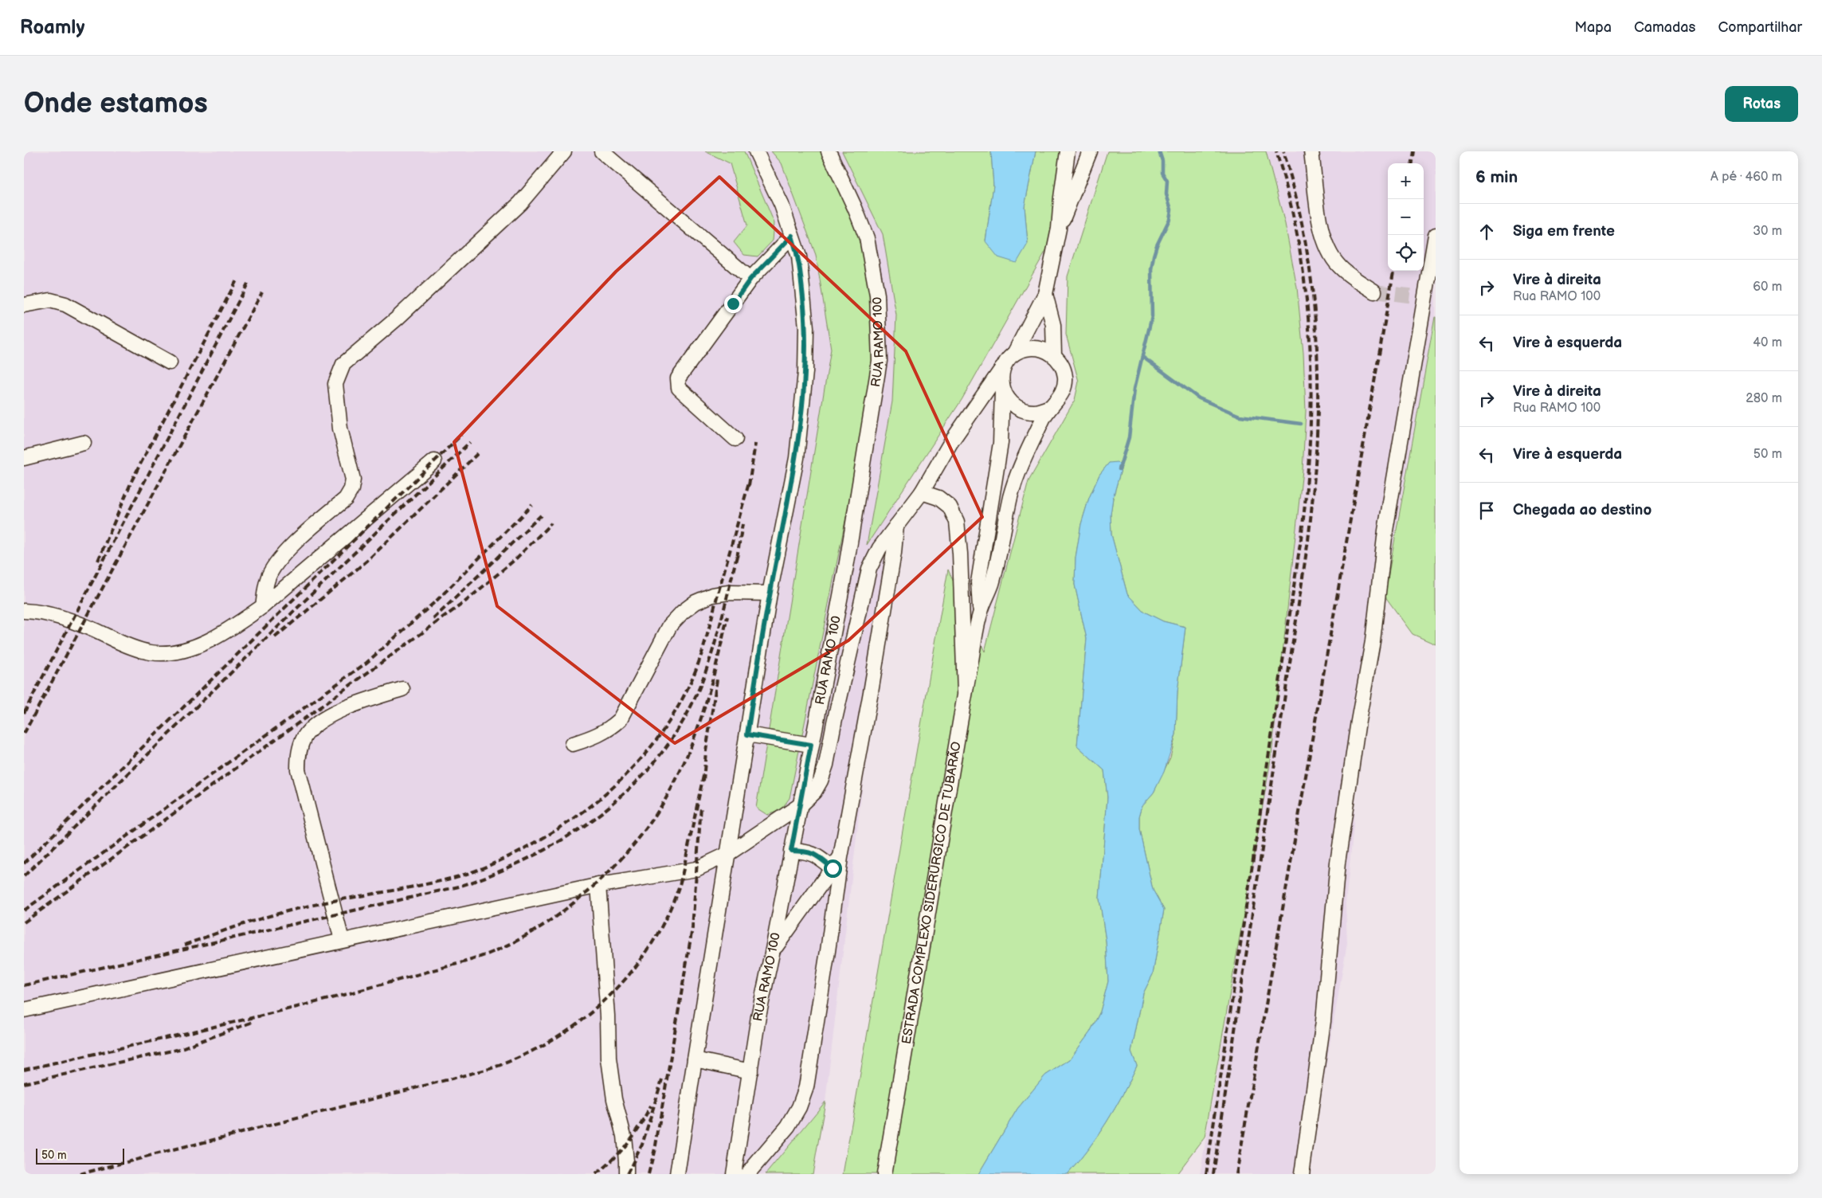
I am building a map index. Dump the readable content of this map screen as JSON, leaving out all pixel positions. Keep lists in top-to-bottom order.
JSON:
{
  "streets": {
    "street": ["RUA RAMO 100", "ESTRADA COMPLEXO SIDERÚRGICO DE TUBARÃO"]
  },
  "scale_bar": "50 m",
  "page": {
    "header": "Roamly",
    "nav": ["Mapa", "Camadas", "Compartilhar"],
    "buttons": "Rotas",
    "title": "Onde estamos",
    "heading": ["6 min", "A pé · 460 m"],
    "map_buttons": ["+", "−"],
    "list": [
      ["Siga em frente", "30 m"],
      ["Vire à direita", "Rua RAMO 100", "60 m"],
      ["Vire à esquerda", "40 m"],
      ["Vire à direita", "Rua RAMO 100", "280 m"],
      ["Vire à esquerda", "50 m"],
      "Chegada ao destino"
    ],
    "scale": "50 m"
  }
}
